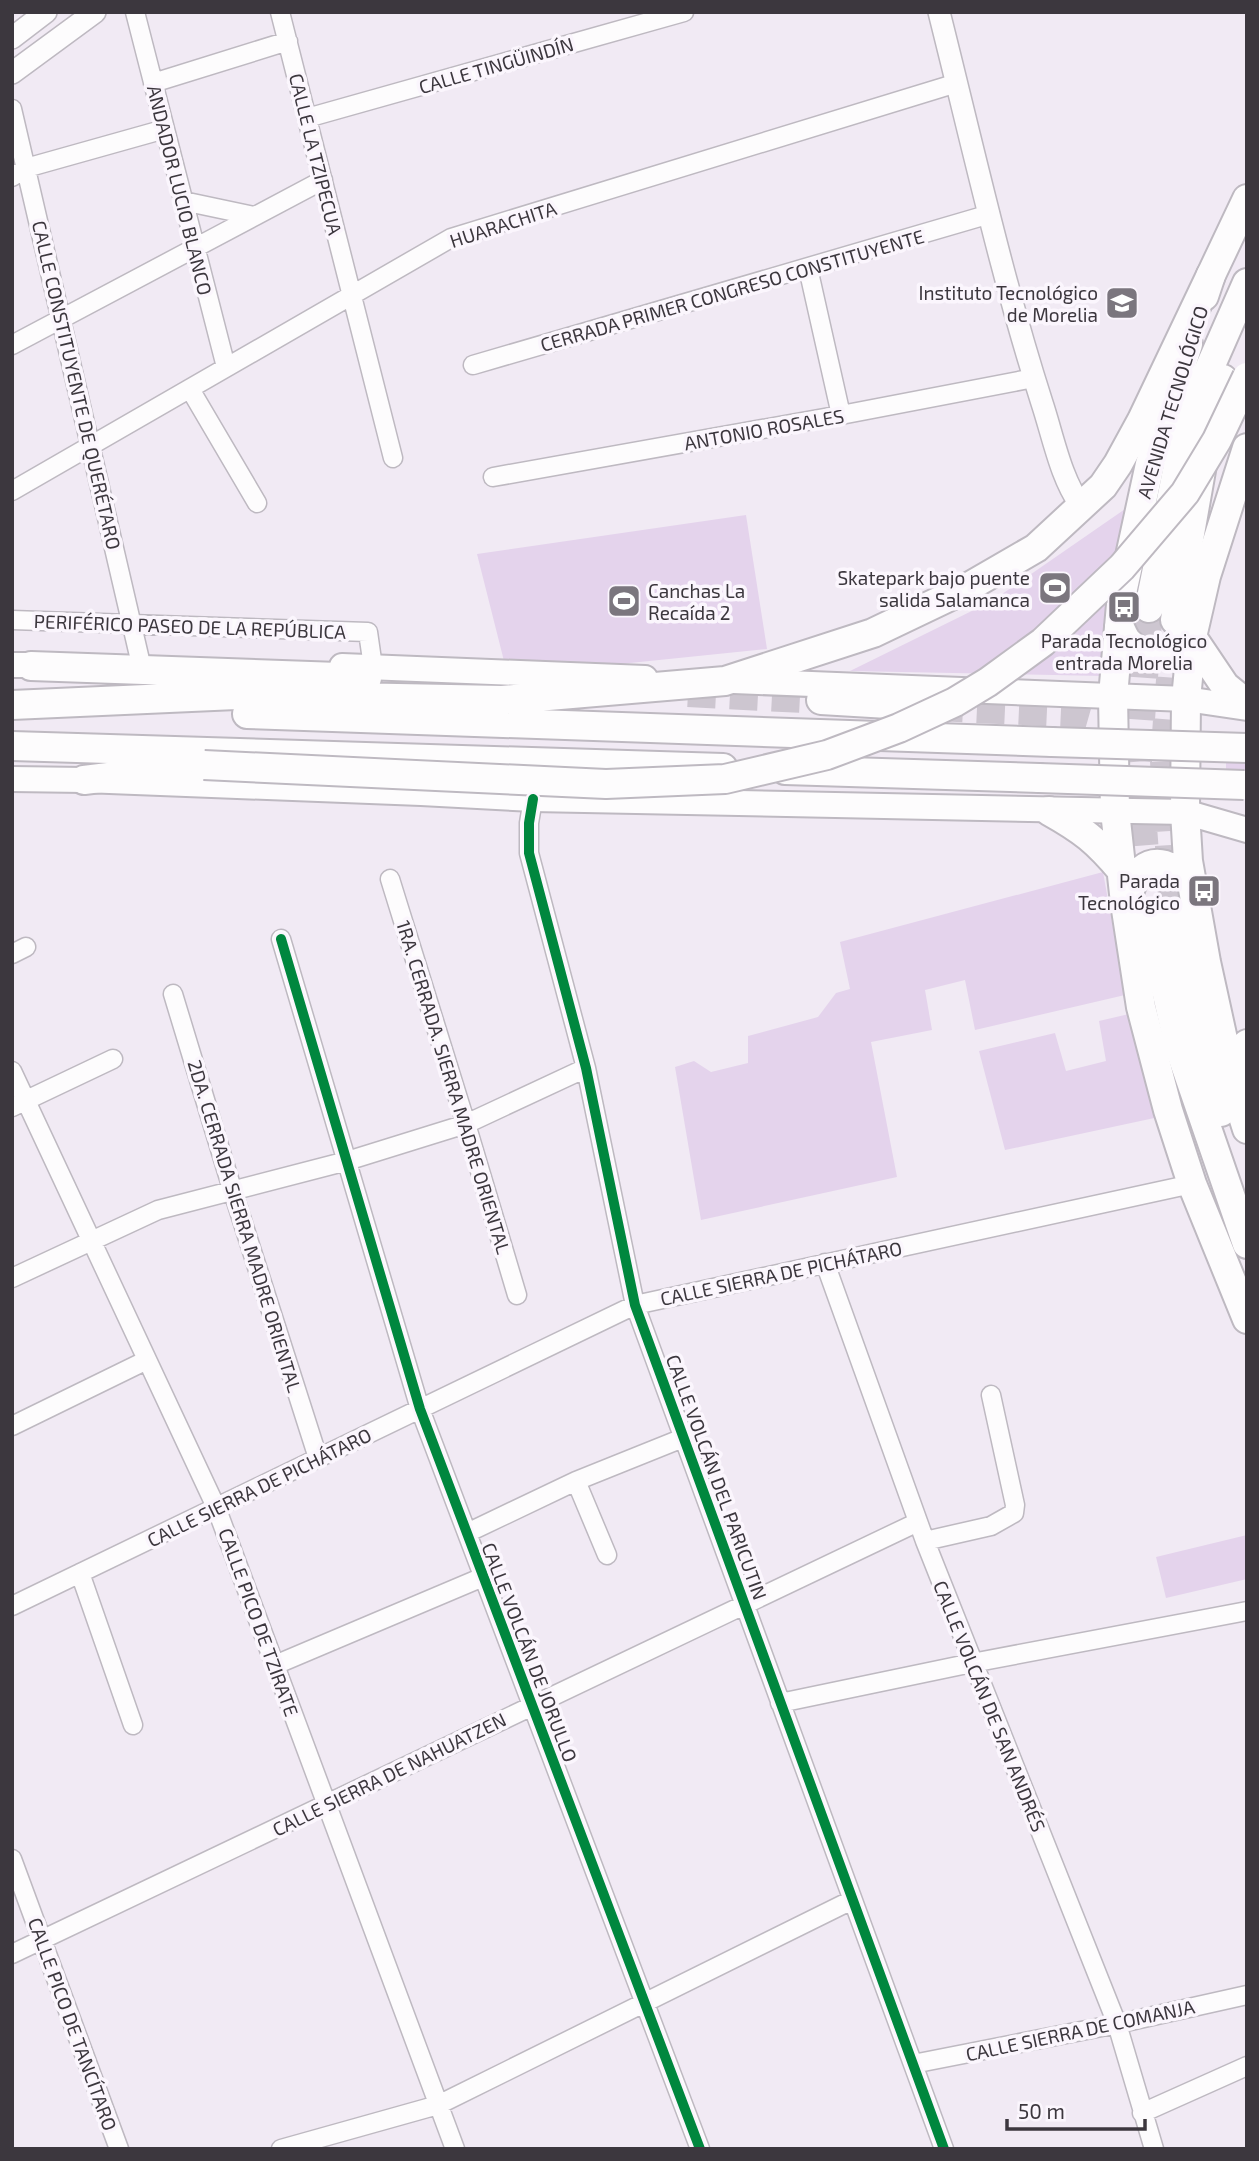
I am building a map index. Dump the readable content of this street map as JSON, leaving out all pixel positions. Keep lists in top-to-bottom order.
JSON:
{
  "streets": {
    "main road": ["AVENIDA TECNOLÓGICO"],
    "street": [
      "CALLE TINGÜINDÍN",
      "CALLE LA TZIPECUA",
      "ANDADOR LUCIO BLANCO",
      "HUARACHITA",
      "CERRADA PRIMER CONGRESO CONSTITUYENTE",
      "CALLE CONSTITUYENTE DE QUERÉTARO",
      "ANTONIO ROSALES",
      "PERIFÉRICO PASEO DE LA REPÚBLICA",
      "1RA. CERRADA. SIERRA MADRE ORIENTAL",
      "2DA. CERRADA SIERRA MADRE ORIENTAL",
      "CALLE SIERRA DE PICHÁTARO",
      "CALLE VOLCÁN DEL PARICUTIN",
      "CALLE PICO DE TZIRATE",
      "CALLE VOLCÁN DE JORULLO",
      "CALLE VOLCÁN DE SAN ANDRÉS",
      "CALLE SIERRA DE NAHUATZEN",
      "CALLE PICO DE TANCÍTARO",
      "CALLE SIERRA DE COMANJA"
    ]
  },
  "crossings": [
    ["CALLE TINGÜINDÍN", "CALLE LA TZIPECUA"],
    ["CALLE LA TZIPECUA", "HUARACHITA"],
    ["ANDADOR LUCIO BLANCO", "HUARACHITA"],
    ["HUARACHITA", "CALLE CONSTITUYENTE DE QUERÉTARO"],
    ["CALLE CONSTITUYENTE DE QUERÉTARO", "PERIFÉRICO PASEO DE LA REPÚBLICA"],
    ["AVENIDA TECNOLÓGICO", "CALLE SIERRA DE PICHÁTARO"],
    ["2DA. CERRADA SIERRA MADRE ORIENTAL", "CALLE SIERRA DE PICHÁTARO"],
    ["CALLE SIERRA DE PICHÁTARO", "CALLE VOLCÁN DEL PARICUTIN"],
    ["CALLE SIERRA DE PICHÁTARO", "CALLE PICO DE TZIRATE"],
    ["CALLE SIERRA DE PICHÁTARO", "CALLE VOLCÁN DE JORULLO"],
    ["CALLE SIERRA DE PICHÁTARO", "CALLE VOLCÁN DE SAN ANDRÉS"],
    ["CALLE VOLCÁN DEL PARICUTIN", "CALLE SIERRA DE NAHUATZEN"],
    ["CALLE VOLCÁN DEL PARICUTIN", "CALLE SIERRA DE COMANJA"],
    ["CALLE PICO DE TZIRATE", "CALLE SIERRA DE NAHUATZEN"],
    ["CALLE VOLCÁN DE JORULLO", "CALLE SIERRA DE NAHUATZEN"],
    ["CALLE VOLCÁN DE SAN ANDRÉS", "CALLE SIERRA DE NAHUATZEN"],
    ["CALLE VOLCÁN DE SAN ANDRÉS", "CALLE SIERRA DE COMANJA"],
    ["CALLE SIERRA DE NAHUATZEN", "CALLE PICO DE TANCÍTARO"]
  ],
  "places": {
    "school or university": ["Instituto Tecnológico de Morelia"],
    "sports": ["Skatepark bajo puente salida Salamanca", "Canchas La Recaída 2"],
    "bus stop": ["Parada Tecnológico entrada Morelia", "Parada Tecnológico"]
  },
  "scale_bar": "50 m"
}
